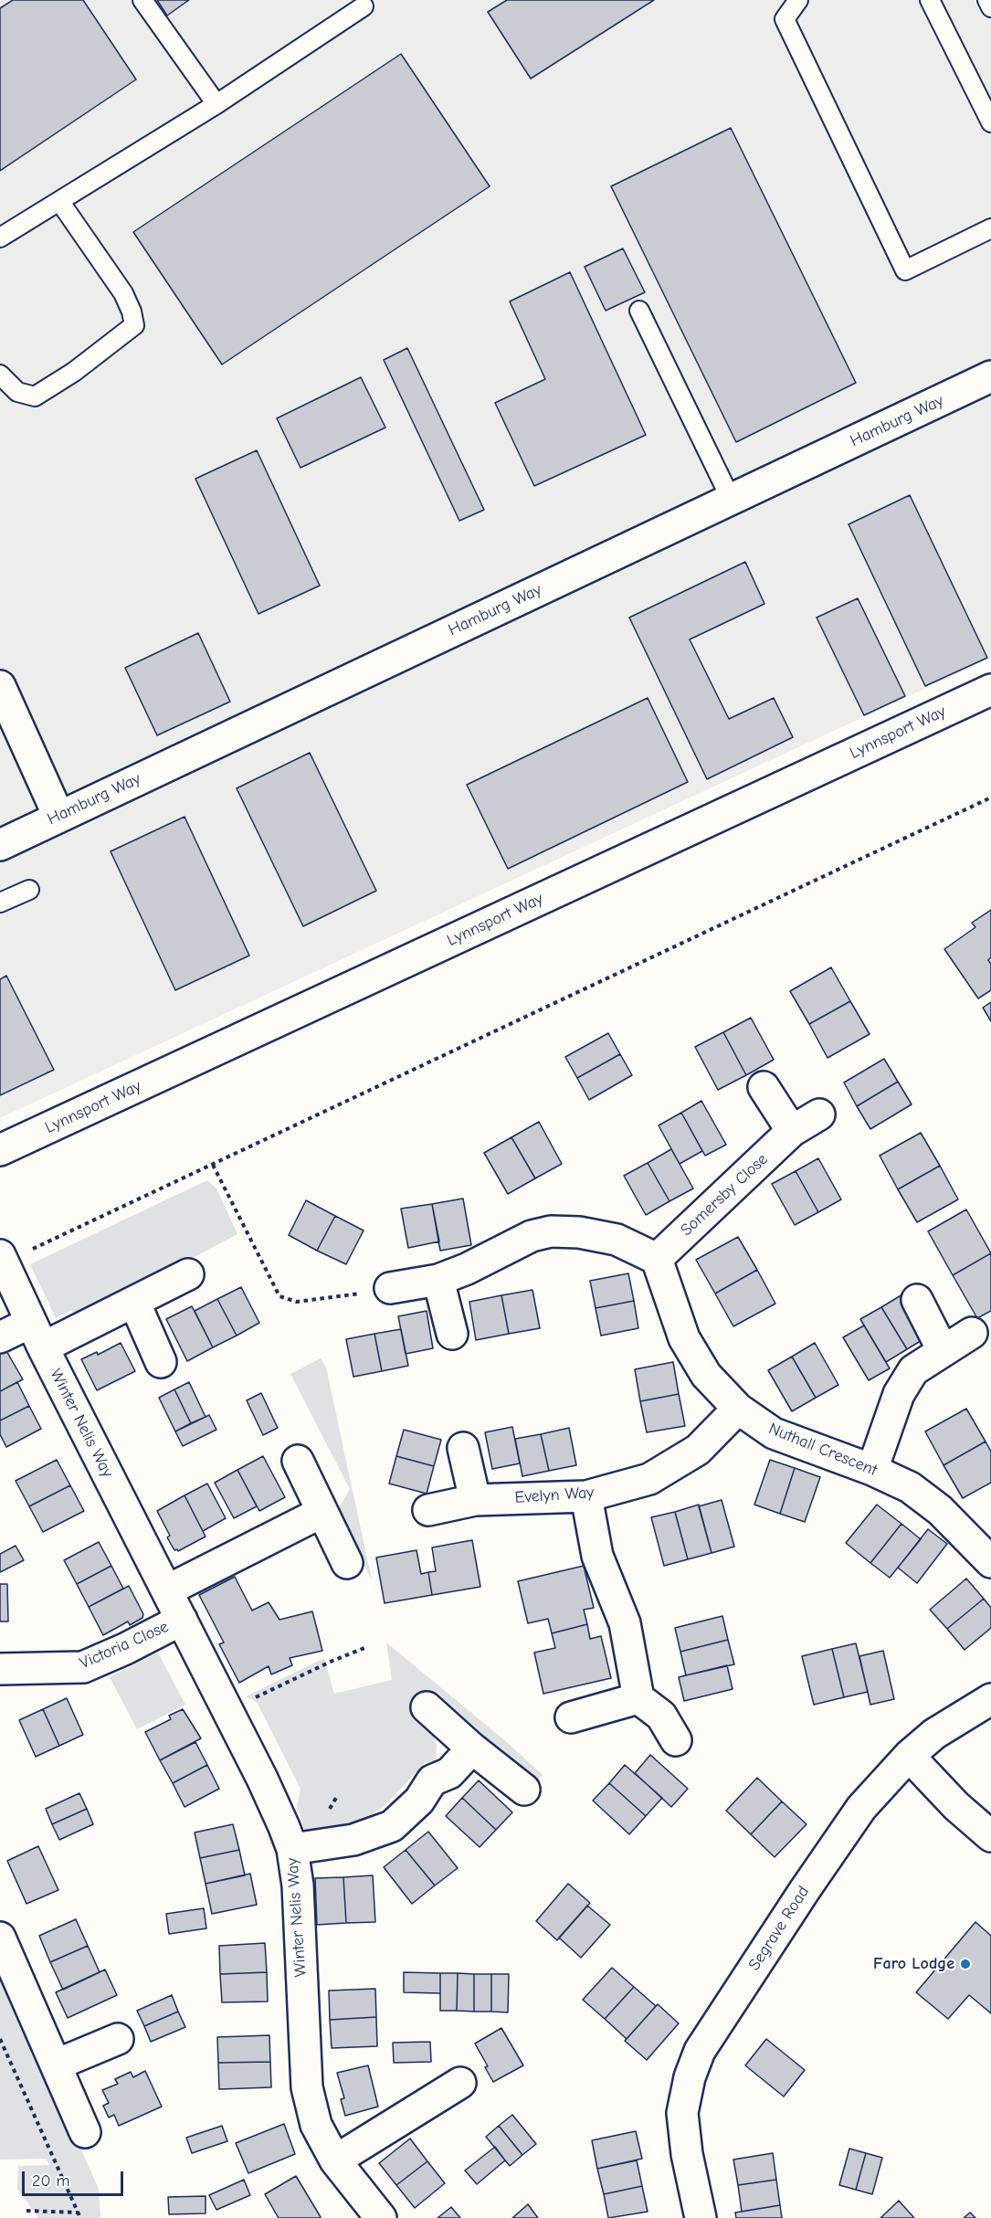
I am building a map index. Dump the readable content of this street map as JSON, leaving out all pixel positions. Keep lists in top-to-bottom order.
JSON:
{
  "streets": {
    "street": [
      "Hamburg Way",
      "Lynnsport Way",
      "Somersby Close",
      "Winter Nelis Way",
      "Nuthall Crescent",
      "Evelyn Way",
      "Victoria Close",
      "Segrave Road"
    ]
  },
  "crossings": [
    ["Somersby Close", "Nuthall Crescent"],
    ["Winter Nelis Way", "Victoria Close"],
    ["Nuthall Crescent", "Evelyn Way"]
  ],
  "places": ["Faro Lodge"],
  "scale_bar": "20 m"
}
